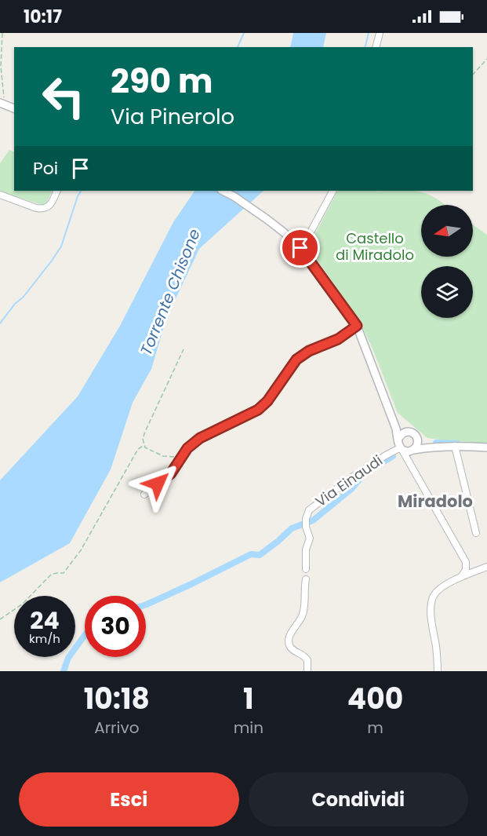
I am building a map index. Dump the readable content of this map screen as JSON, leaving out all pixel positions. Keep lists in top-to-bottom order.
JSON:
{
  "streets": {
    "street": ["Via Einaudi"]
  },
  "districts": ["Miradolo"],
  "water": ["Torrente Chisone"],
  "parks": ["Castello di Miradolo"],
  "north": "left",
  "page": {
    "status": "10:17",
    "turn": ["290 m", "Via Pinerolo"],
    "then": "Poi",
    "speed": "24 km/h",
    "limit": "30",
    "eta": [
      "10:18",
      "Arrivo",
      "1",
      "min",
      "400",
      "m"
    ],
    "buttons": ["Esci", "Condividi"]
  }
}
